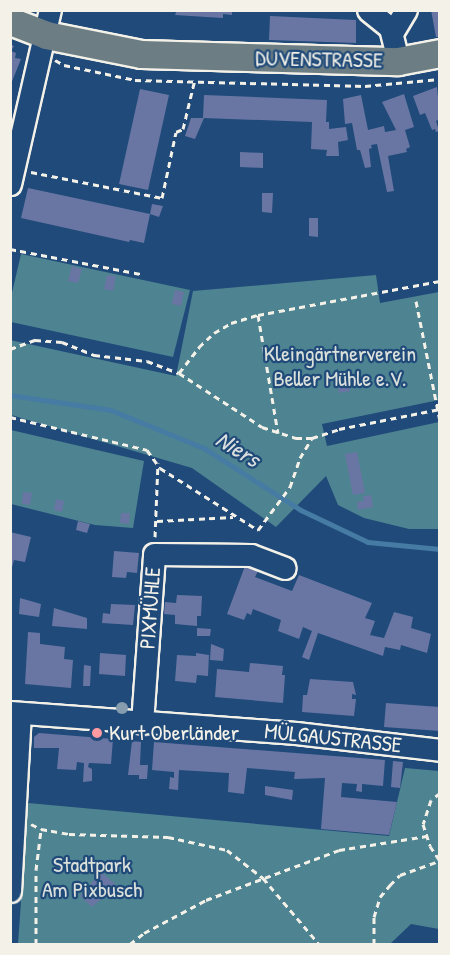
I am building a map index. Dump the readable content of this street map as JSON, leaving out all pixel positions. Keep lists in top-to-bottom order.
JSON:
{
  "streets": {
    "main road": ["DUVENSTRASSE"],
    "street": ["PIXMÜHLE", "MÜLGAUSTRASSE"]
  },
  "crossings": [
    ["PIXMÜHLE", "MÜLGAUSTRASSE"]
  ],
  "water": ["Niers"],
  "parks": ["Kleingärtnerverein Beller Mühle e.V.", "Stadtpark Am Pixbusch"],
  "places": ["Kurt Oberländer"]
}
